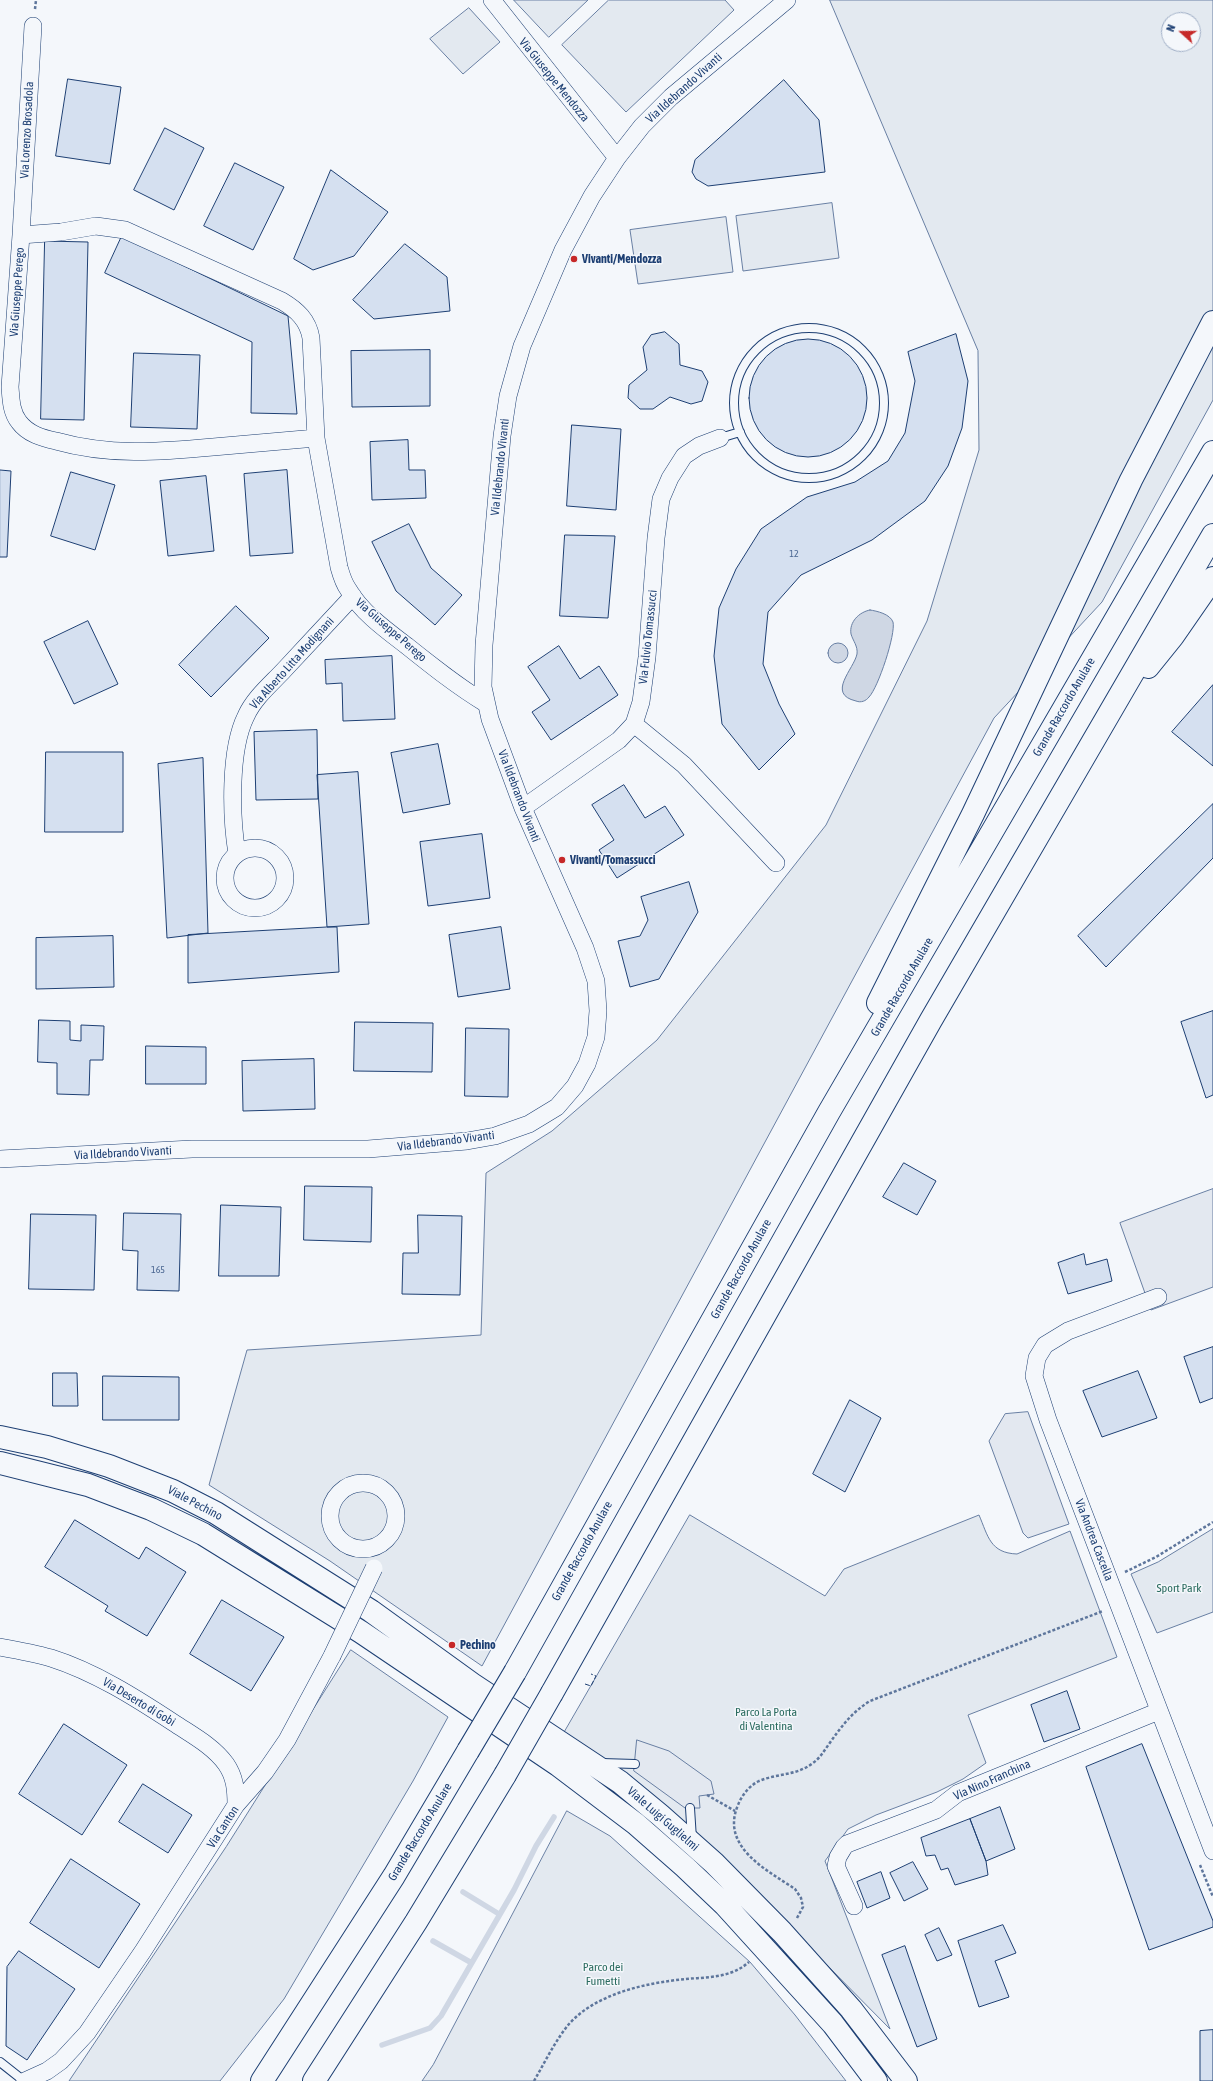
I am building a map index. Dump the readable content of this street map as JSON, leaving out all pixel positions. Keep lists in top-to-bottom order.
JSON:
{
  "streets": {
    "main road": ["Grande Raccordo Anulare", "Viale Pechino", "Viale Luigi Guglielmi"],
    "street": [
      "Via Giuseppe Mendozza",
      "Via Ildebrando Vivanti",
      "Via Lorenzo Brosadola",
      "Via Giuseppe Perego",
      "Via Fulvio Tomassucci",
      "Via Alberto Litta Modignani",
      "Via Andrea Cascella",
      "Via Deserto di Gobi",
      "Via Nino Franchina",
      "Via Canton"
    ]
  },
  "crossings": [
    ["Via Giuseppe Mendozza", "Via Ildebrando Vivanti"],
    ["Via Ildebrando Vivanti", "Via Giuseppe Perego"],
    ["Via Ildebrando Vivanti", "Via Fulvio Tomassucci"],
    ["Via Lorenzo Brosadola", "Via Giuseppe Perego"],
    ["Via Giuseppe Perego", "Via Alberto Litta Modignani"],
    ["Grande Raccordo Anulare", "Viale Luigi Guglielmi"],
    ["Viale Pechino", "Viale Luigi Guglielmi"],
    ["Via Andrea Cascella", "Via Nino Franchina"],
    ["Via Deserto di Gobi", "Via Canton"]
  ],
  "parks": ["Sport Park", "Parco La Porta di Valentina", "Parco dei Fumetti"],
  "places": ["Vivanti/Mendozza", "Vivanti/Tomassucci", "Pechino"],
  "house_numbers": ["12", "165"],
  "north": "left"
}
